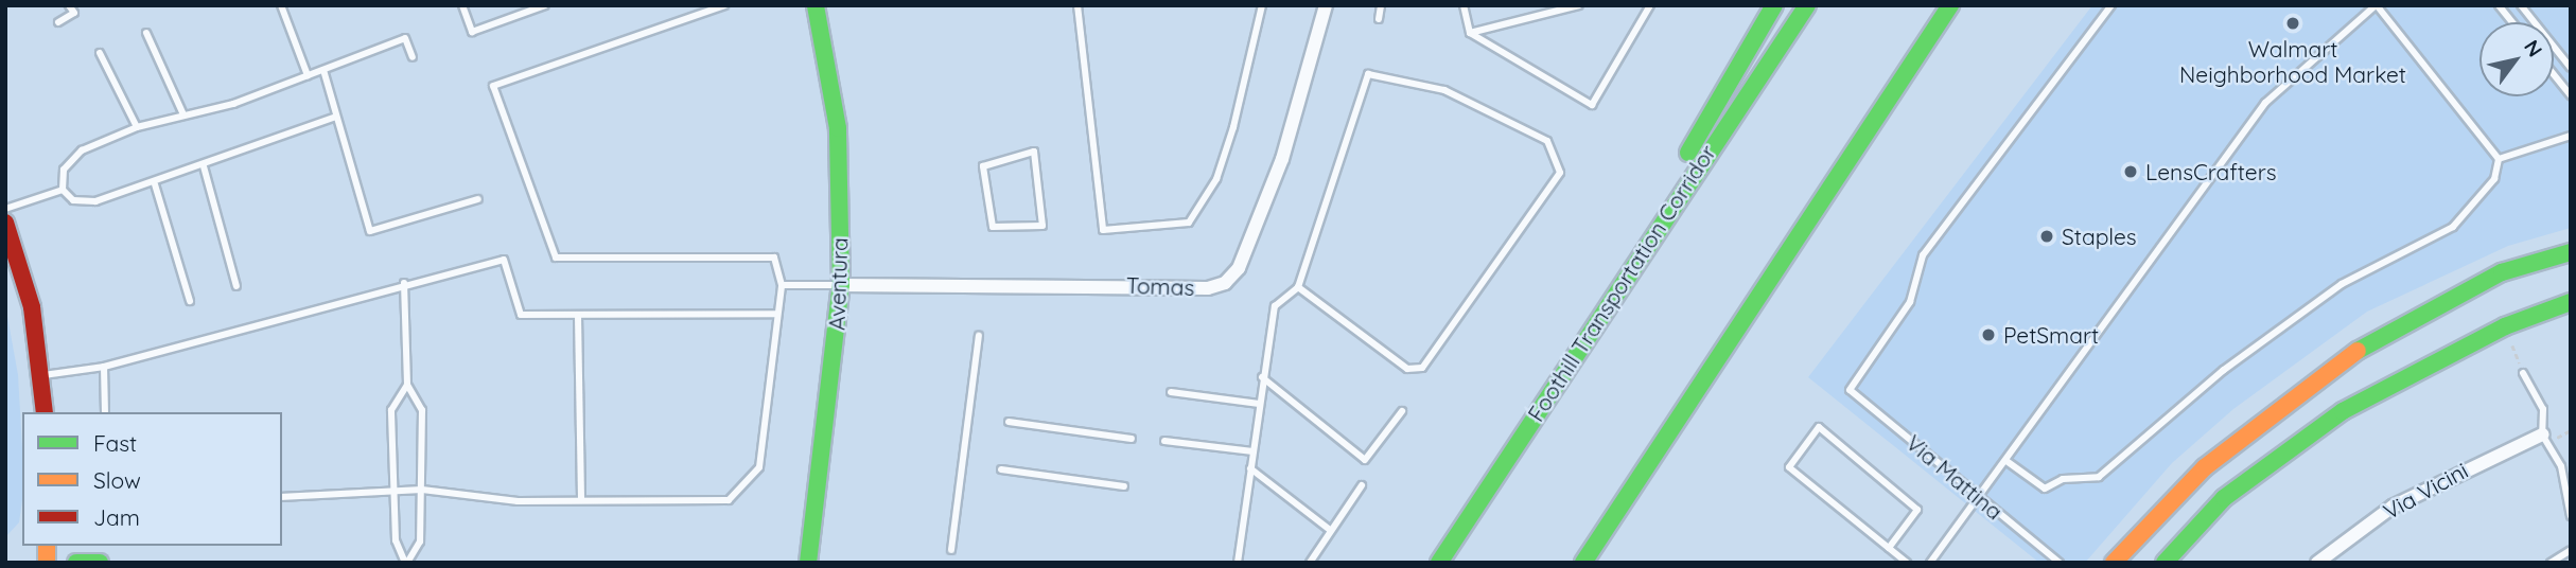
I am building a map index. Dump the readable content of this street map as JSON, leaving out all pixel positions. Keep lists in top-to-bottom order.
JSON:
{
  "streets": {
    "main road": ["Foothill Transportation Corridor", "Aventura"],
    "street": ["Tomas", "Via Vicini"],
    "lane": ["Via Mattina"]
  },
  "crossings": [
    ["Aventura", "Tomas"]
  ],
  "places": [
    "Walmart Neighborhood Market",
    "LensCrafters",
    "Staples",
    "PetSmart"
  ],
  "legend": ["Fast", "Slow", "Jam"],
  "north": "top right"
}
